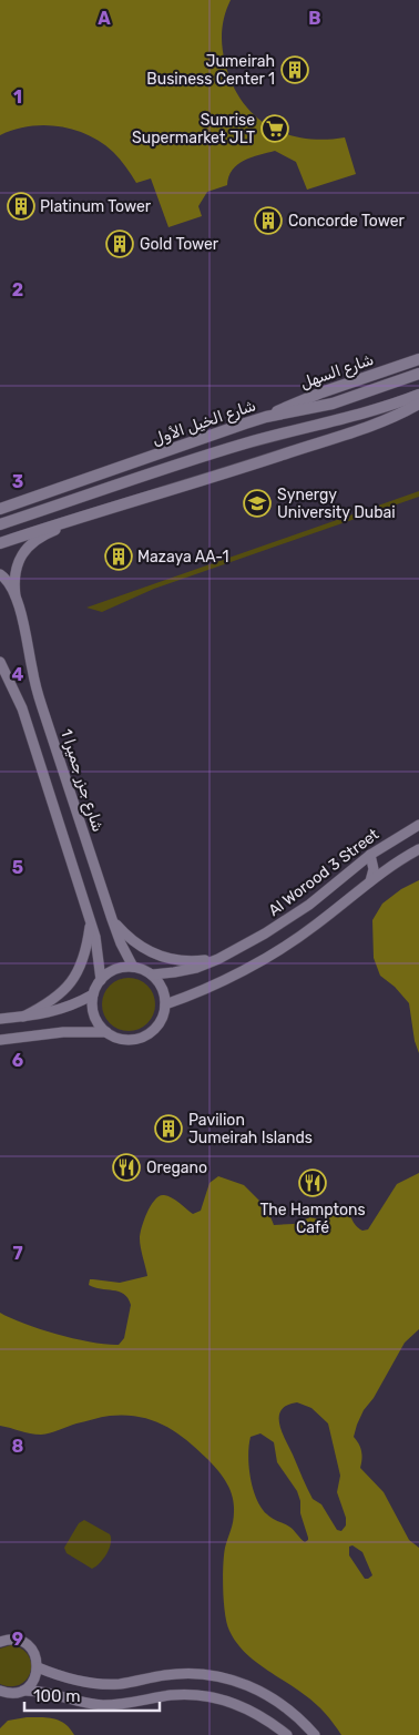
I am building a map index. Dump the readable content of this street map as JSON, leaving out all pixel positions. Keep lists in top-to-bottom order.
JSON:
{
  "streets": {
    "main road": ["شارع السهل", "شارع الخيل الأول"],
    "street": ["شارع جزر جميرا 1", "Al Worood 3 Street"]
  },
  "crossings": [
    ["شارع السهل", "شارع الخيل الأول"],
    ["شارع جزر جميرا 1", "Al Worood 3 Street"]
  ],
  "places": {
    "building": [
      "Jumeirah Business Center 1",
      "Platinum Tower",
      "Concorde Tower",
      "Gold Tower",
      "Mazaya AA-1",
      "Pavilion Jumeirah Islands"
    ],
    "supermarket": ["Sunrise Supermarket JLT"],
    "school or university": ["Synergy University Dubai"],
    "restaurant": ["Oregano", "The Hamptons Café"]
  },
  "scale_bar": "100 m",
  "grid": {
    "columns": ["A", "B"],
    "rows": [
      "1",
      "2",
      "3",
      "4",
      "5",
      "6",
      "7",
      "8",
      "9"
    ]
  }
}
